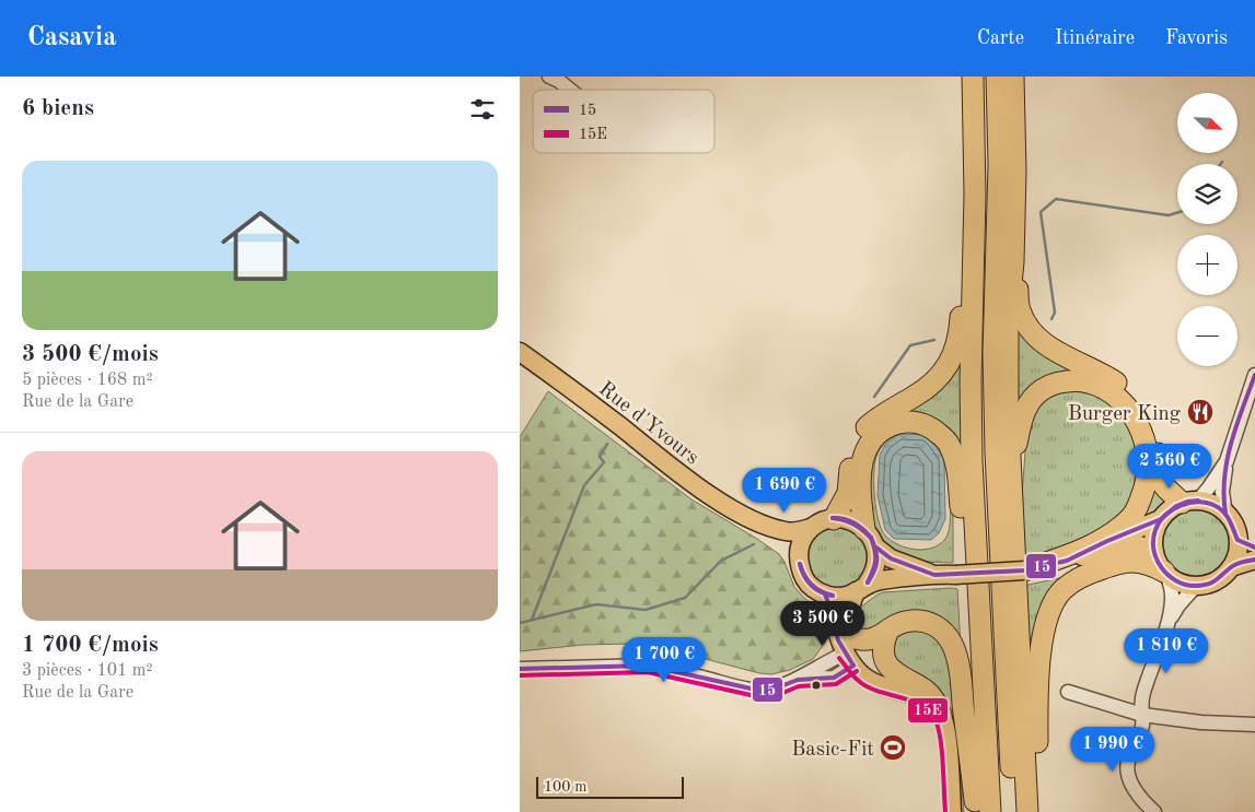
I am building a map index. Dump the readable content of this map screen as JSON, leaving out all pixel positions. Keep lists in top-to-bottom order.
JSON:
{
  "streets": {
    "main road": ["Rue d'Yvours"]
  },
  "places": {
    "restaurant": ["Burger King"],
    "sports": ["Basic-Fit"]
  },
  "lines": ["transit line 15", "transit line 15E"],
  "legend": ["15", "15E"],
  "scale_bar": "100 m",
  "north": "bottom right",
  "page": {
    "header": "Casavia",
    "nav": ["Carte", "Itinéraire", "Favoris"],
    "heading": "6 biens",
    "map_buttons": ["+", "−"],
    "list": [
      {
        "name": "3 500 €/mois",
        "note": "5 pièces · 168 m² · Rue de la Gare"
      },
      {
        "name": "1 700 €/mois",
        "note": "3 pièces · 101 m² · Rue de la Gare"
      }
    ],
    "price": [
      "2 560 €",
      "1 690 €",
      "3 500 €",
      "1 810 €",
      "1 700 €",
      "1 990 €"
    ],
    "scale": "100 m"
  }
}
